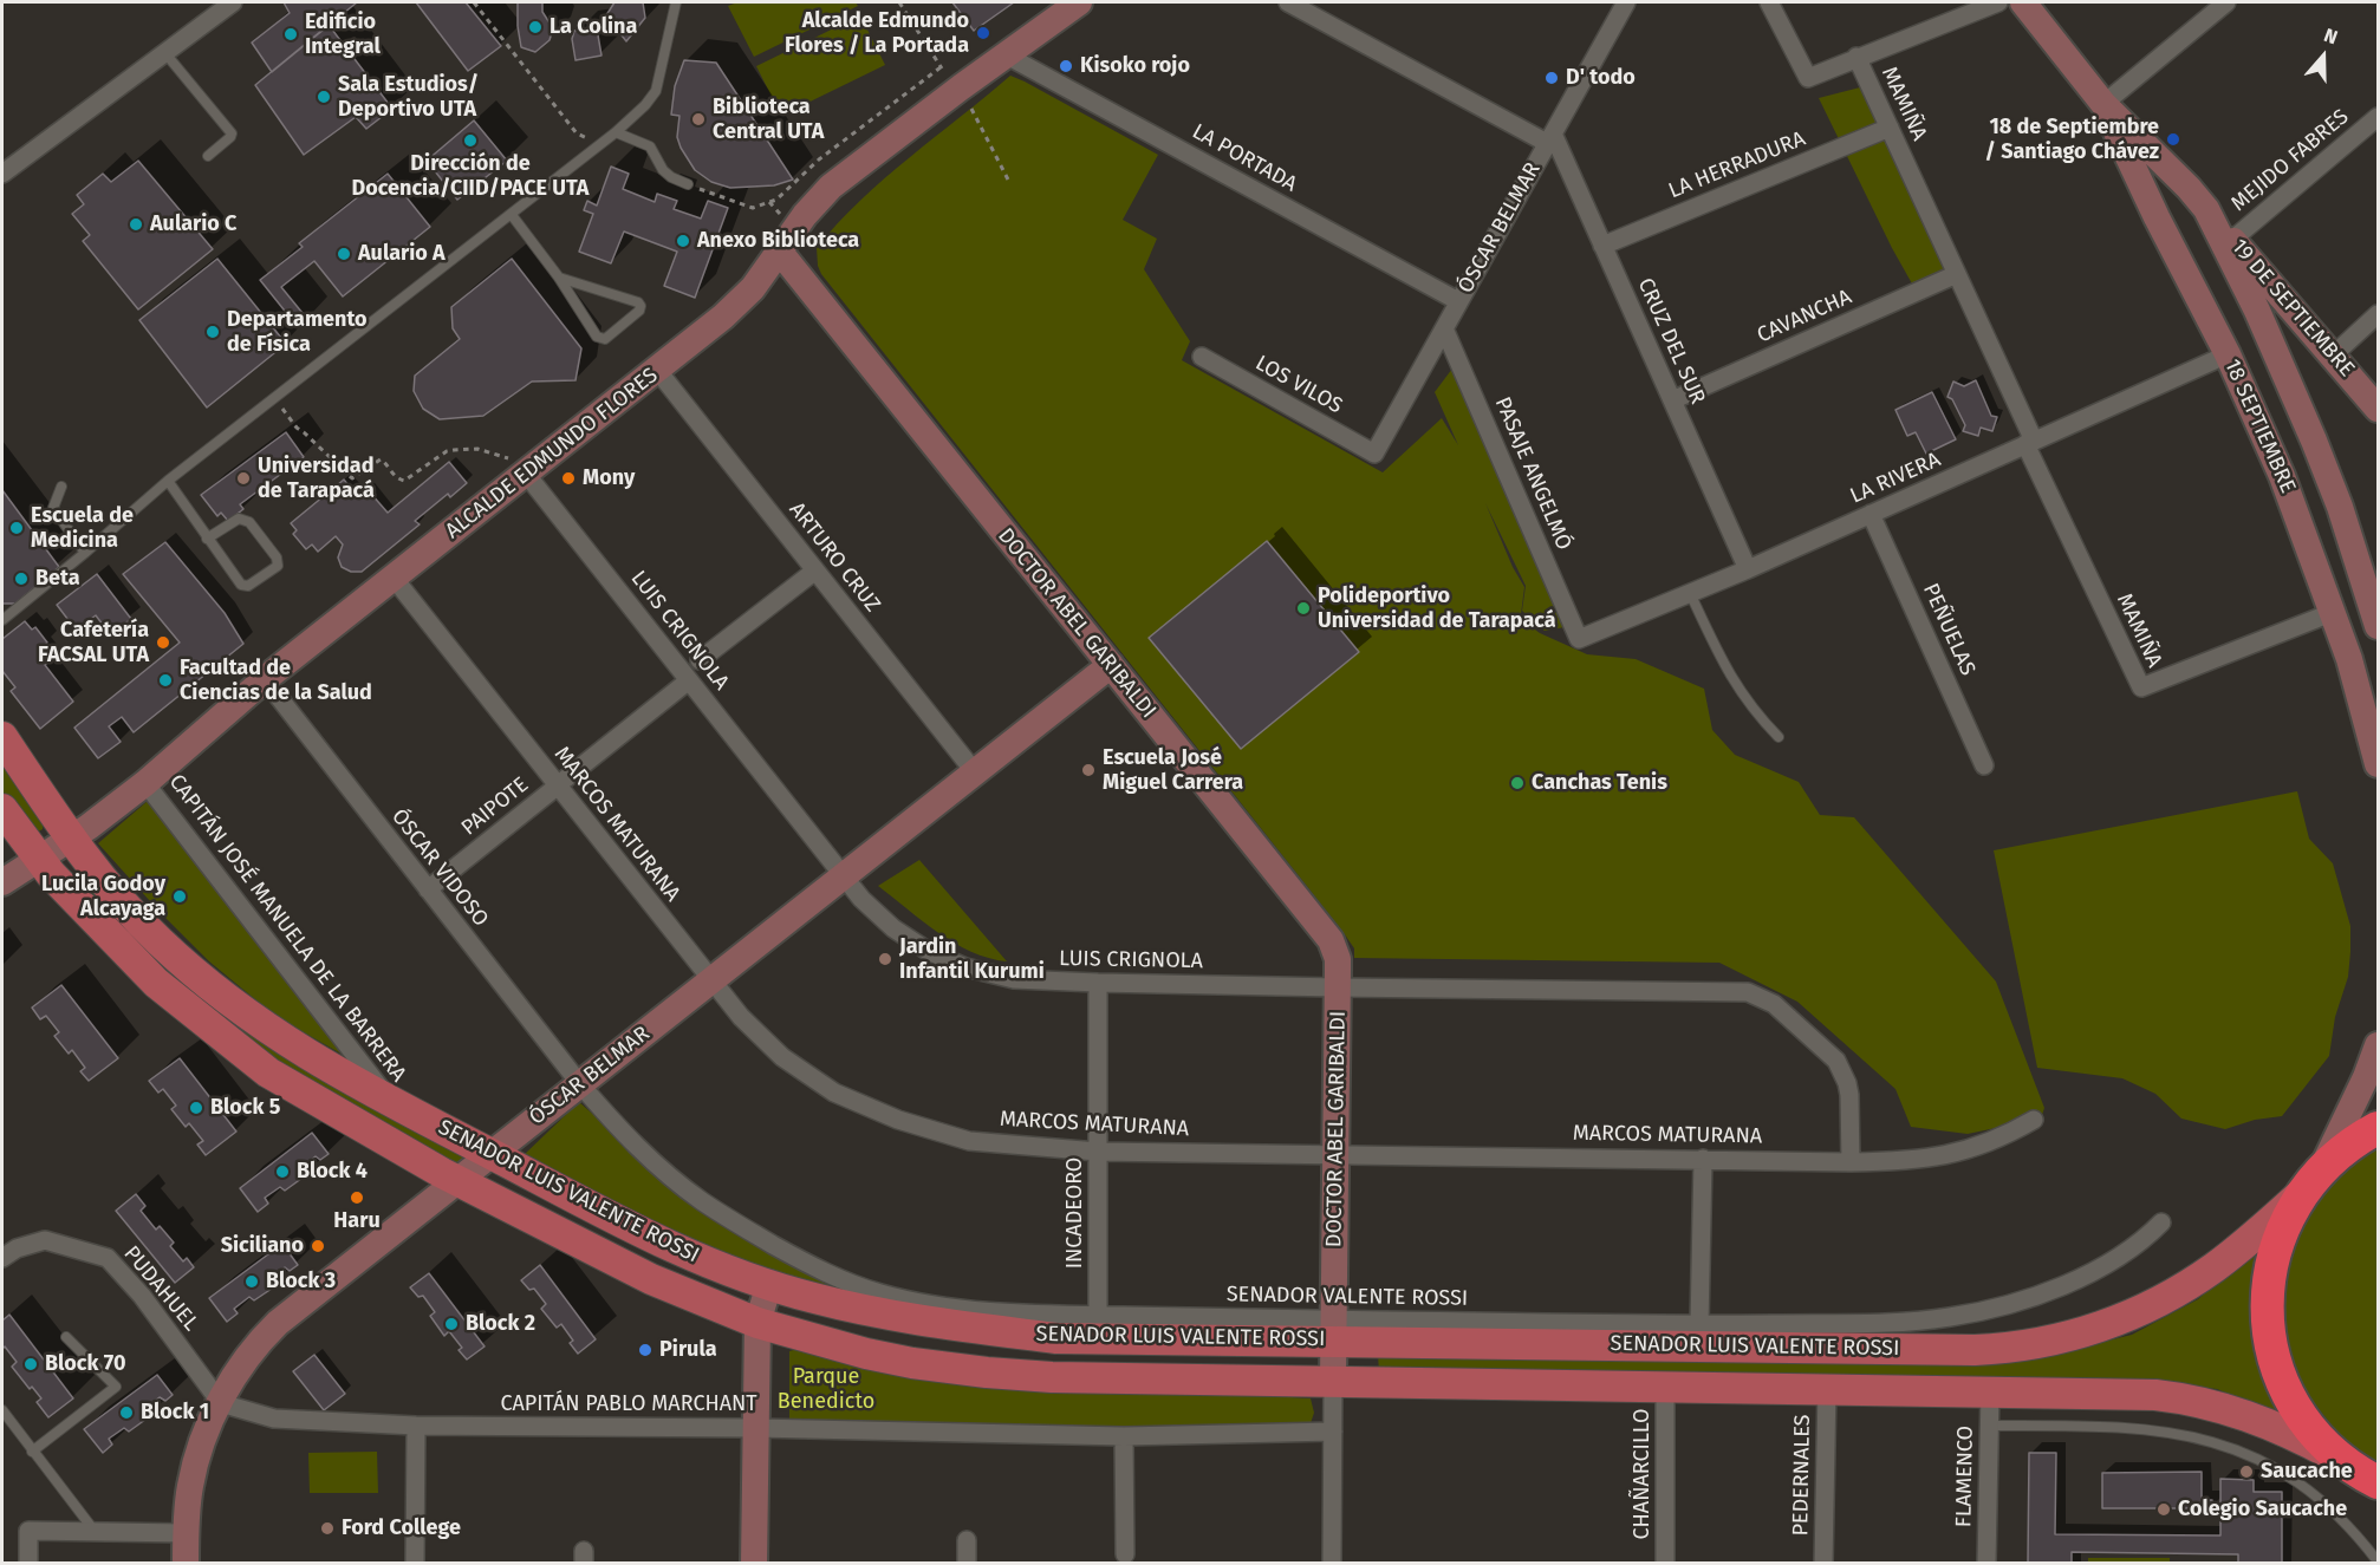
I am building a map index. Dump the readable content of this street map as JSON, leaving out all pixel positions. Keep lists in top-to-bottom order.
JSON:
{
  "streets": {
    "main road": ["SENADOR LUIS VALENTE ROSSI"],
    "street": [
      "MAMIÑA",
      "LA PORTADA",
      "MEJIDO FABRES",
      "LA HERRADURA",
      "ÓSCAR BELMAR",
      "19 DE SEPTIEMBRE",
      "CAVANCHA",
      "CRUZ DEL SUR",
      "LOS VILOS",
      "18 SEPTIEMBRE",
      "ALCALDE EDMUNDO FLORES",
      "PASAJE ANGELMÓ",
      "LA RIVERA",
      "ARTURO CRUZ",
      "DOCTOR ABEL GARIBALDI",
      "PEÑUELAS",
      "LUIS CRIGNOLA",
      "PAIPOTE",
      "MARCOS MATURANA",
      "ÓSCAR VIDOSO",
      "CAPITÁN JOSÉ MANUELA DE LA BARRERA",
      "INCADEORO",
      "PUDAHUEL",
      "SENADOR VALENTE ROSSI",
      "CAPITÁN PABLO MARCHANT",
      "CHAÑARCILLO",
      "PEDERNALES",
      "FLAMENCO"
    ]
  },
  "crossings": [
    ["MAMIÑA", "LA HERRADURA"],
    ["MAMIÑA", "CAVANCHA"],
    ["MAMIÑA", "18 SEPTIEMBRE"],
    ["MAMIÑA", "LA RIVERA"],
    ["LA PORTADA", "ÓSCAR BELMAR"],
    ["LA PORTADA", "ALCALDE EDMUNDO FLORES"],
    ["MEJIDO FABRES", "19 DE SEPTIEMBRE"],
    ["LA HERRADURA", "CRUZ DEL SUR"],
    ["ÓSCAR BELMAR", "CRUZ DEL SUR"],
    ["ÓSCAR BELMAR", "LOS VILOS"],
    ["ÓSCAR BELMAR", "PASAJE ANGELMÓ"],
    ["ÓSCAR BELMAR", "ARTURO CRUZ"],
    ["ÓSCAR BELMAR", "DOCTOR ABEL GARIBALDI"],
    ["ÓSCAR BELMAR", "LUIS CRIGNOLA"],
    ["ÓSCAR BELMAR", "MARCOS MATURANA"],
    ["ÓSCAR BELMAR", "ÓSCAR VIDOSO"],
    ["ÓSCAR BELMAR", "SENADOR LUIS VALENTE ROSSI"],
    ["ÓSCAR BELMAR", "PUDAHUEL"],
    ["ÓSCAR BELMAR", "SENADOR VALENTE ROSSI"],
    ["ÓSCAR BELMAR", "CAPITÁN PABLO MARCHANT"],
    ["19 DE SEPTIEMBRE", "18 SEPTIEMBRE"],
    ["CAVANCHA", "CRUZ DEL SUR"],
    ["CRUZ DEL SUR", "LA RIVERA"],
    ["18 SEPTIEMBRE", "LA RIVERA"],
    ["ALCALDE EDMUNDO FLORES", "ARTURO CRUZ"],
    ["ALCALDE EDMUNDO FLORES", "DOCTOR ABEL GARIBALDI"],
    ["ALCALDE EDMUNDO FLORES", "LUIS CRIGNOLA"],
    ["ALCALDE EDMUNDO FLORES", "MARCOS MATURANA"],
    ["ALCALDE EDMUNDO FLORES", "ÓSCAR VIDOSO"],
    ["ALCALDE EDMUNDO FLORES", "CAPITÁN JOSÉ MANUELA DE LA BARRERA"],
    ["ALCALDE EDMUNDO FLORES", "SENADOR LUIS VALENTE ROSSI"],
    ["PASAJE ANGELMÓ", "LA RIVERA"],
    ["LA RIVERA", "PEÑUELAS"],
    ["DOCTOR ABEL GARIBALDI", "LUIS CRIGNOLA"],
    ["DOCTOR ABEL GARIBALDI", "MARCOS MATURANA"],
    ["DOCTOR ABEL GARIBALDI", "SENADOR LUIS VALENTE ROSSI"],
    ["DOCTOR ABEL GARIBALDI", "SENADOR VALENTE ROSSI"],
    ["DOCTOR ABEL GARIBALDI", "CAPITÁN PABLO MARCHANT"],
    ["LUIS CRIGNOLA", "PAIPOTE"],
    ["LUIS CRIGNOLA", "MARCOS MATURANA"],
    ["LUIS CRIGNOLA", "INCADEORO"],
    ["PAIPOTE", "MARCOS MATURANA"],
    ["PAIPOTE", "ÓSCAR VIDOSO"],
    ["MARCOS MATURANA", "INCADEORO"],
    ["ÓSCAR VIDOSO", "SENADOR VALENTE ROSSI"],
    ["CAPITÁN JOSÉ MANUELA DE LA BARRERA", "SENADOR LUIS VALENTE ROSSI"],
    ["SENADOR LUIS VALENTE ROSSI", "SENADOR VALENTE ROSSI"],
    ["SENADOR LUIS VALENTE ROSSI", "CHAÑARCILLO"],
    ["SENADOR LUIS VALENTE ROSSI", "PEDERNALES"],
    ["SENADOR LUIS VALENTE ROSSI", "FLAMENCO"],
    ["INCADEORO", "SENADOR VALENTE ROSSI"],
    ["PUDAHUEL", "CAPITÁN PABLO MARCHANT"]
  ],
  "parks": ["Parque Benedicto"],
  "places": [
    "La Colina",
    "Alcalde Edmundo Flores / La Portada",
    "Edificio Integral",
    "Kisoko rojo",
    "D' todo",
    "Sala Estudios/ Deportivo UTA",
    "Biblioteca Central UTA",
    "18 de Septiembre / Santiago Chávez",
    "Dirección de Docencia/CIID/PACE UTA",
    "Aulario C",
    "Anexo Biblioteca",
    "Aulario A",
    "Departamento de Física",
    "Universidad de Tarapacá",
    "Mony",
    "Escuela de Medicina",
    "Beta",
    "Polideportivo Universidad de Tarapacá",
    "Cafetería FACSAL UTA",
    "Facultad de Ciencias de la Salud",
    "Escuela José Miguel Carrera",
    "Canchas Tenis",
    "Lucila Godoy Alcayaga",
    "Jardin Infantil Kurumi",
    "Block 5",
    "Block 4",
    "Haru",
    "Siciliano",
    "Block 3",
    "Block 2",
    "Pirula",
    "Block 70",
    "Block 1",
    "Saucache",
    "Colegio Saucache",
    "Ford College"
  ],
  "north": "top"
}
